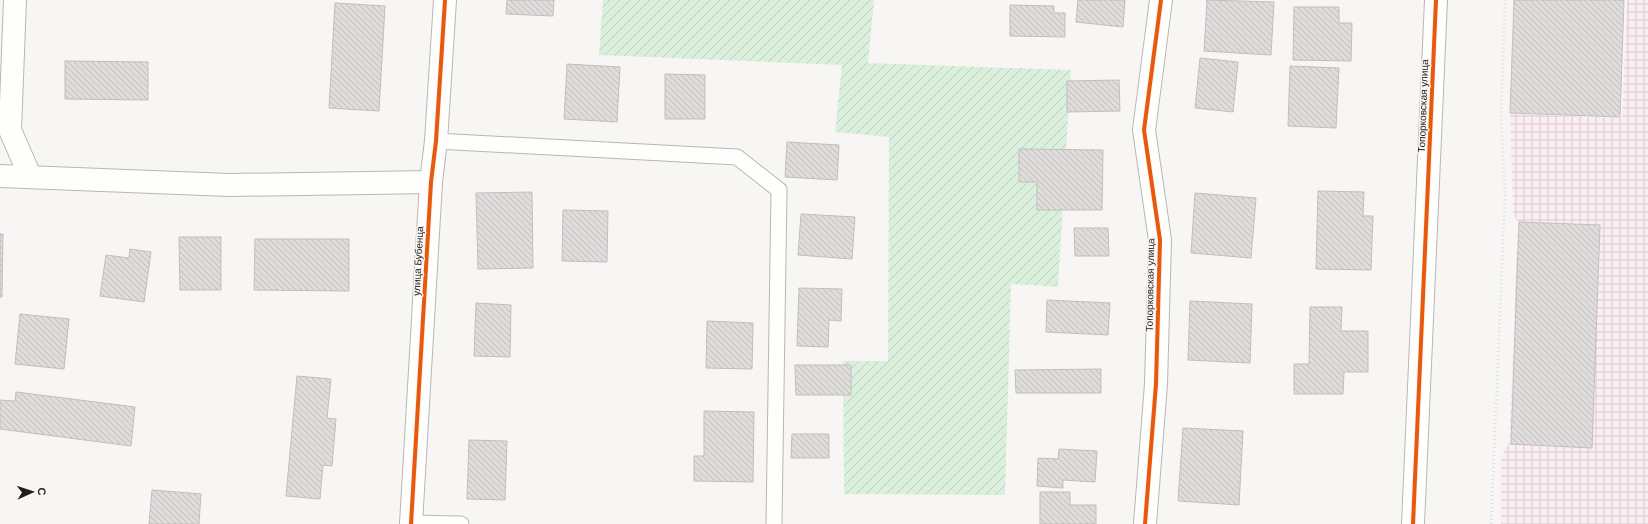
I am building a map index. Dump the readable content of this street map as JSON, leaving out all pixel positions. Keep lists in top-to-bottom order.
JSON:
{
  "streets": {
    "street": ["Топорковская улица", "улица Бубенца"]
  },
  "north": "right"
}
